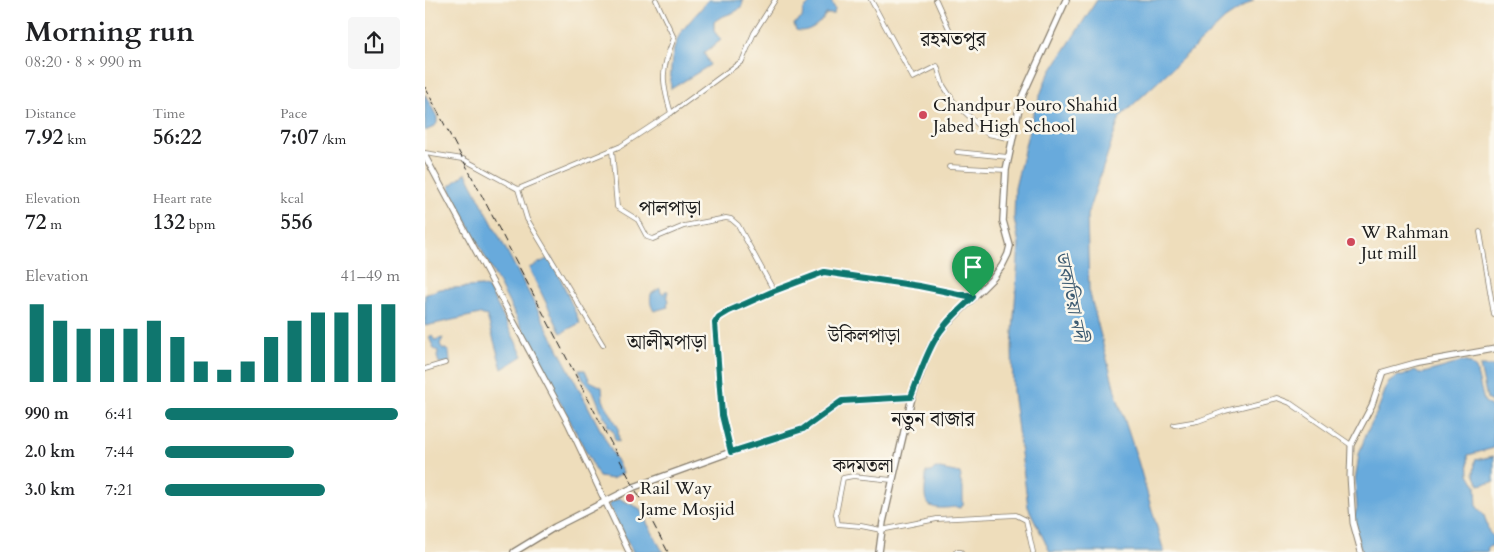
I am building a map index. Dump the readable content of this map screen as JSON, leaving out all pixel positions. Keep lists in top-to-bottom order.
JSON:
{
  "districts": [
    "রহমতপুর",
    "পালপাড়া",
    "উকিলপাড়া",
    "আলীমপাড়া",
    "নতুন বাজার",
    "কদমতলা"
  ],
  "water": ["ডাকাতিয়া নদী"],
  "places": ["Chandpur Pouro Shahid Jabed High School", "W Rahman Jut mill", "Rail Way Jame Mosjid"],
  "page": {
    "heading": ["Morning run", "08:20 · 8 × 990 m"],
    "stats": [
      ["Distance", "7.92 km"],
      ["Time", "56:22"],
      ["Pace", "7:07 /km"],
      ["Elevation", "72 m"],
      ["Heart rate", "132 bpm"],
      ["kcal", "556"]
    ],
    "chart": ["Elevation", "41–49 m"],
    "list": [
      {
        "name": "990 m",
        "note": "6:41"
      },
      {
        "name": "2.0 km",
        "note": "7:44"
      },
      {
        "name": "3.0 km",
        "note": "7:21"
      }
    ]
  }
}
